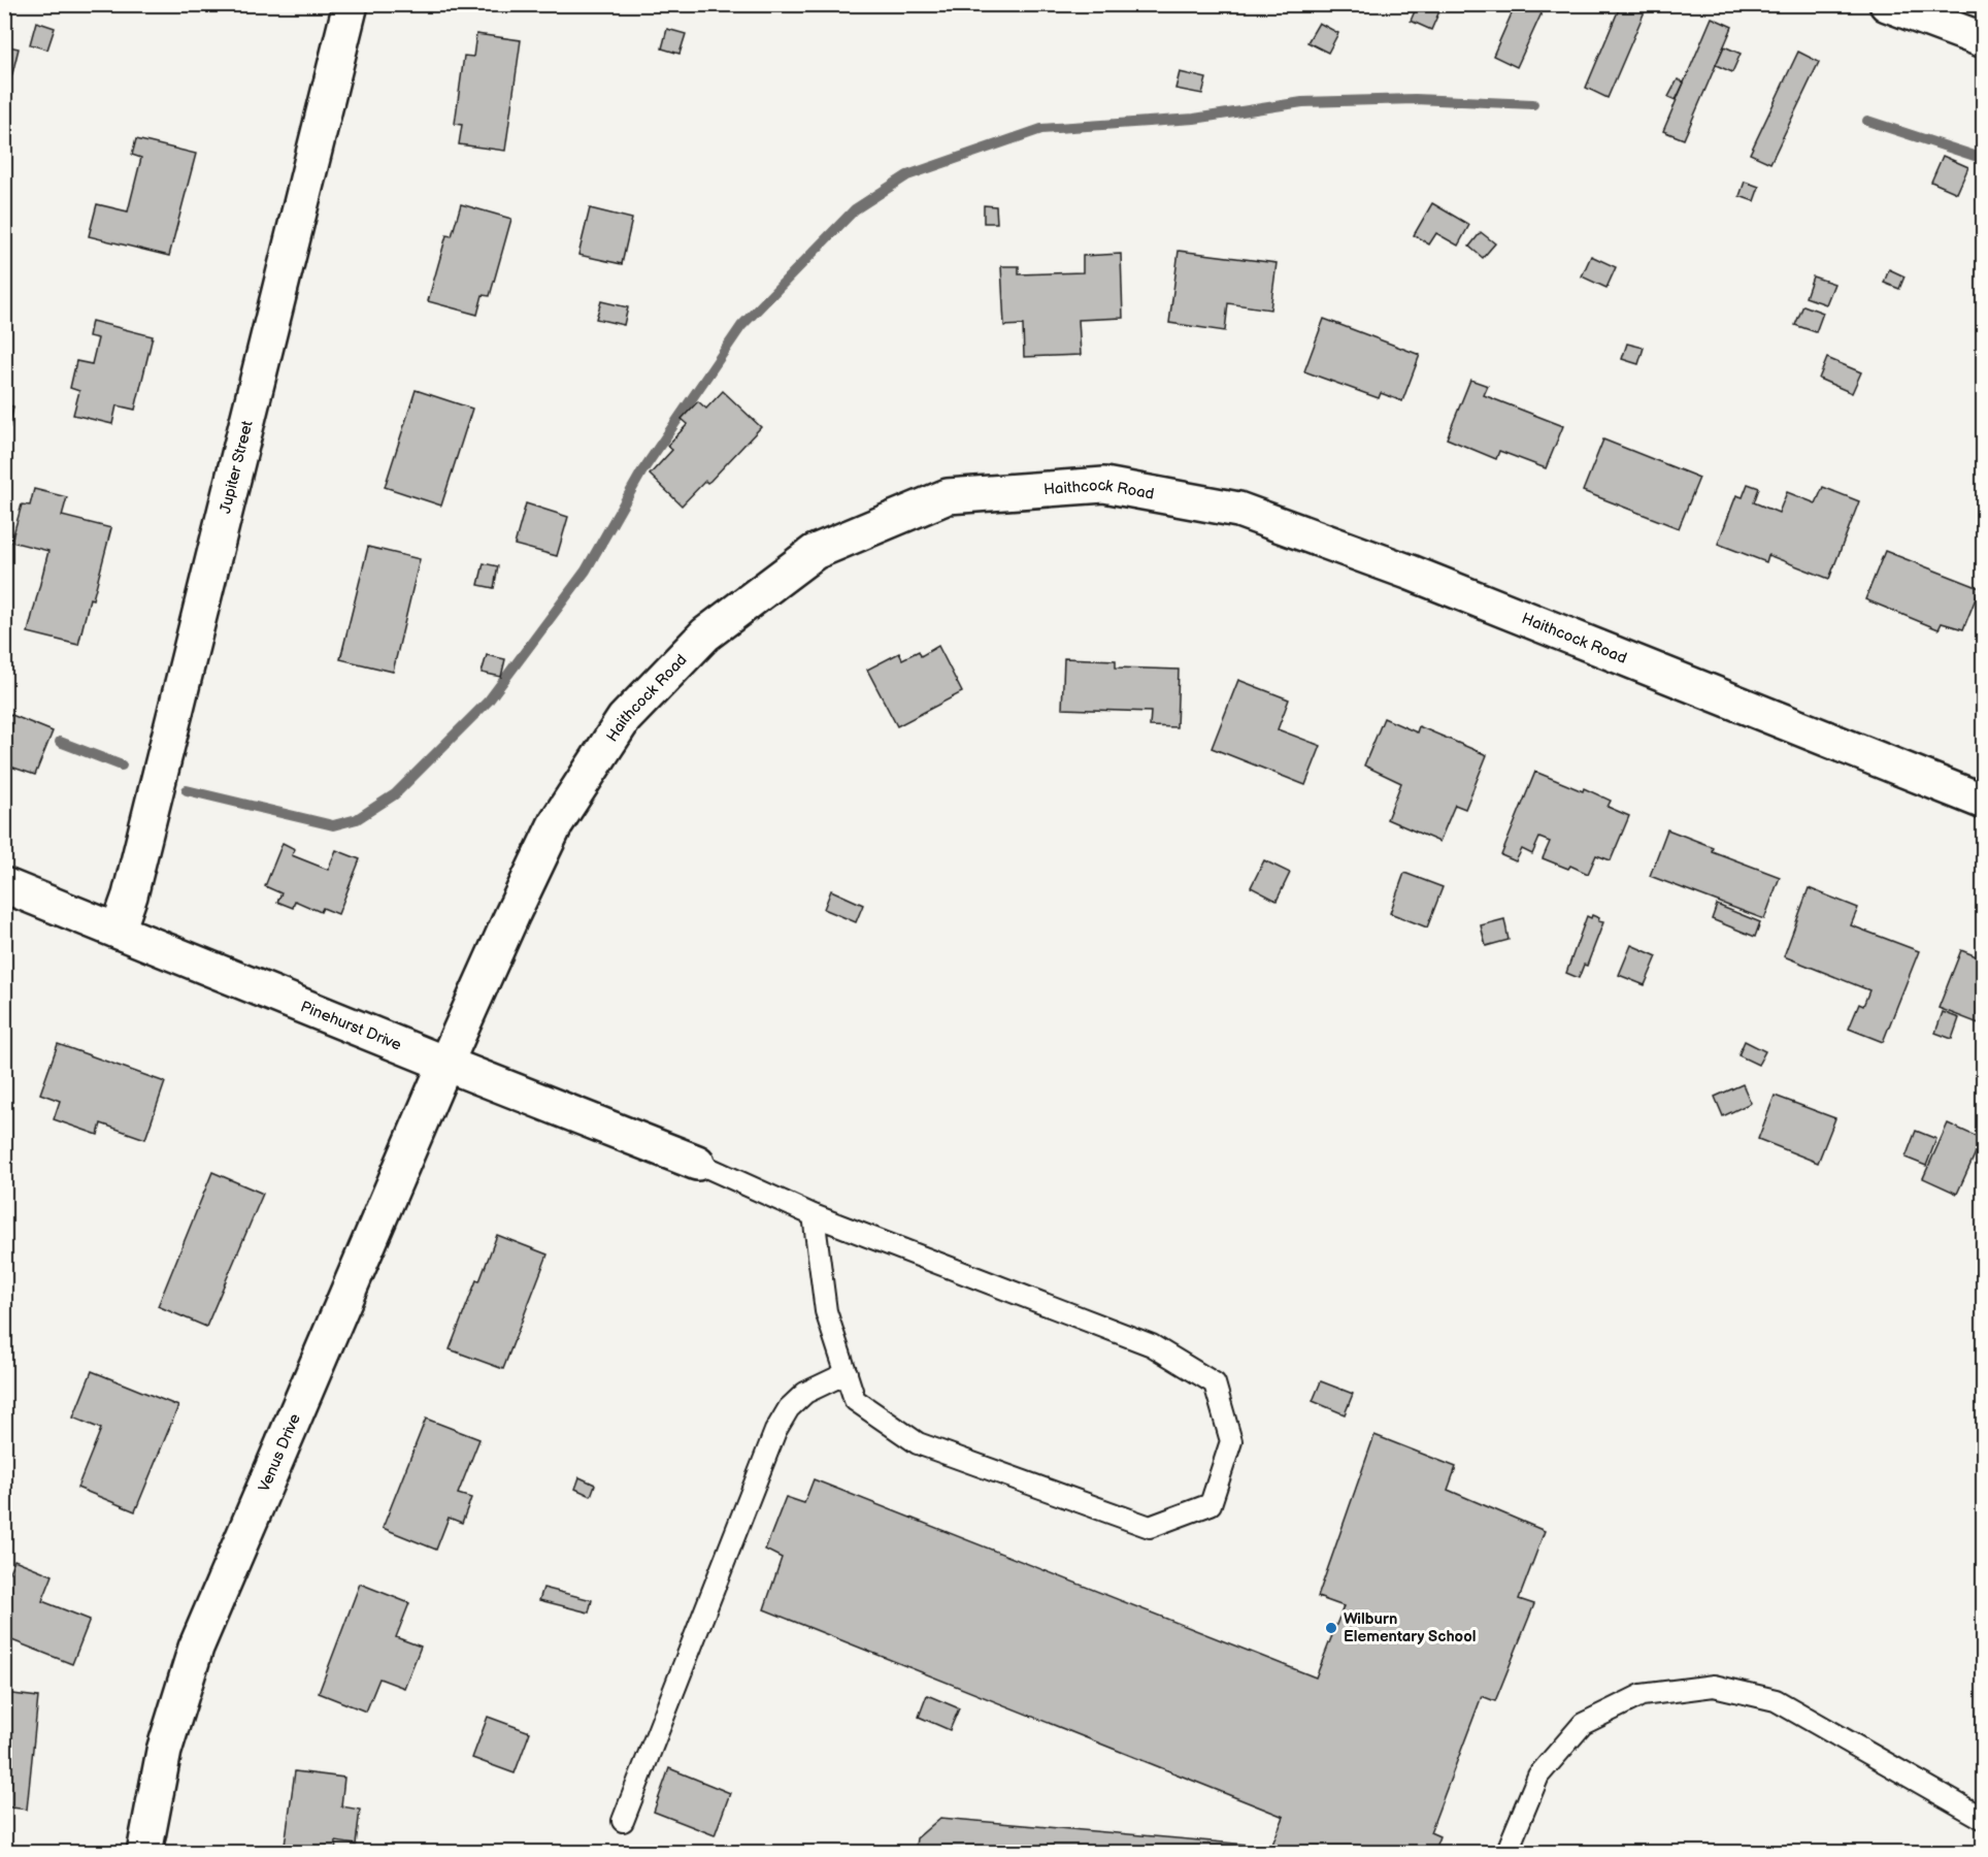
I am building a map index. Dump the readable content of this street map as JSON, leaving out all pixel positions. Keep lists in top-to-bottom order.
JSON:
{
  "streets": {
    "street": [
      "Jupiter Street",
      "Haithcock Road",
      "Pinehurst Drive",
      "Venus Drive"
    ]
  },
  "crossings": [
    ["Jupiter Street", "Pinehurst Drive"],
    ["Haithcock Road", "Pinehurst Drive"],
    ["Haithcock Road", "Venus Drive"],
    ["Pinehurst Drive", "Venus Drive"]
  ],
  "places": ["Wilburn Elementary School"]
}
